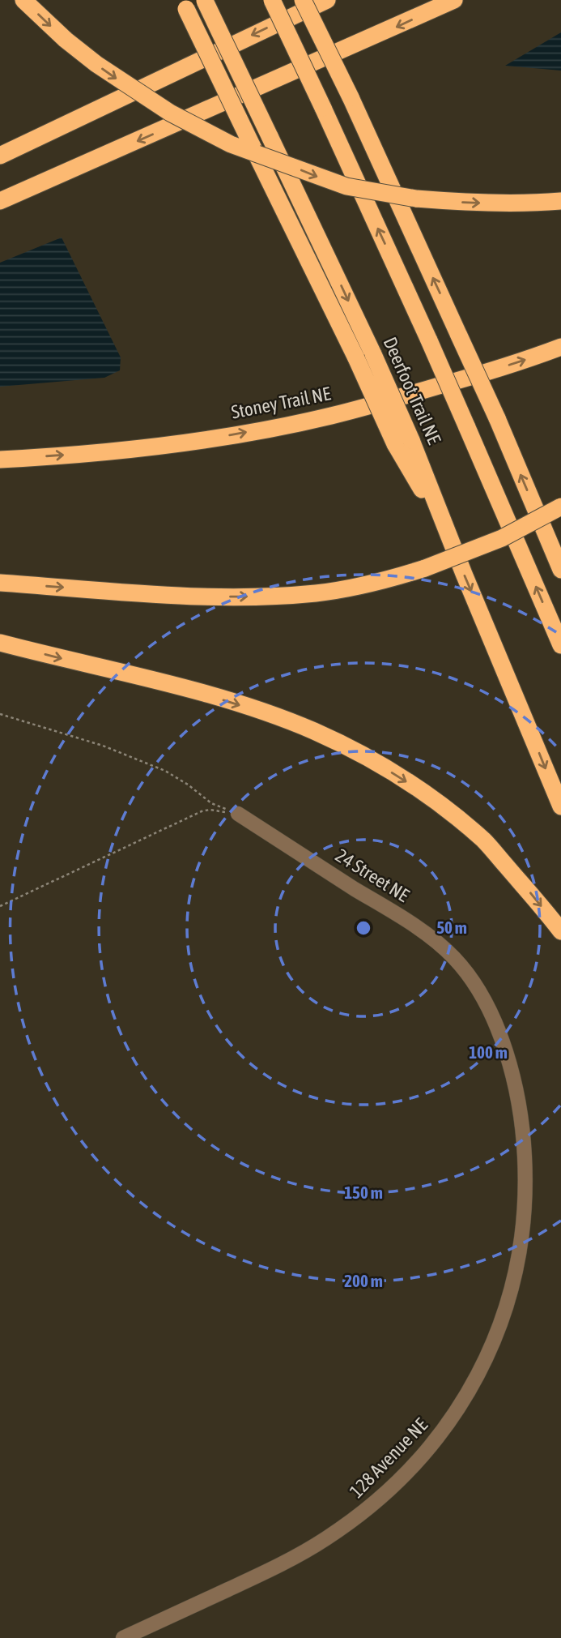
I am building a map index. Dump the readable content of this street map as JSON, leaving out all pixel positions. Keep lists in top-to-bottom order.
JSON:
{
  "streets": {
    "highway": ["Deerfoot Trail NE", "Stoney Trail NE"],
    "street": ["24 Street NE", "128 Avenue NE"]
  },
  "crossings": [
    ["24 Street NE", "128 Avenue NE"]
  ],
  "rings": [
    "50 m",
    "100 m",
    "150 m",
    "200 m"
  ]
}
